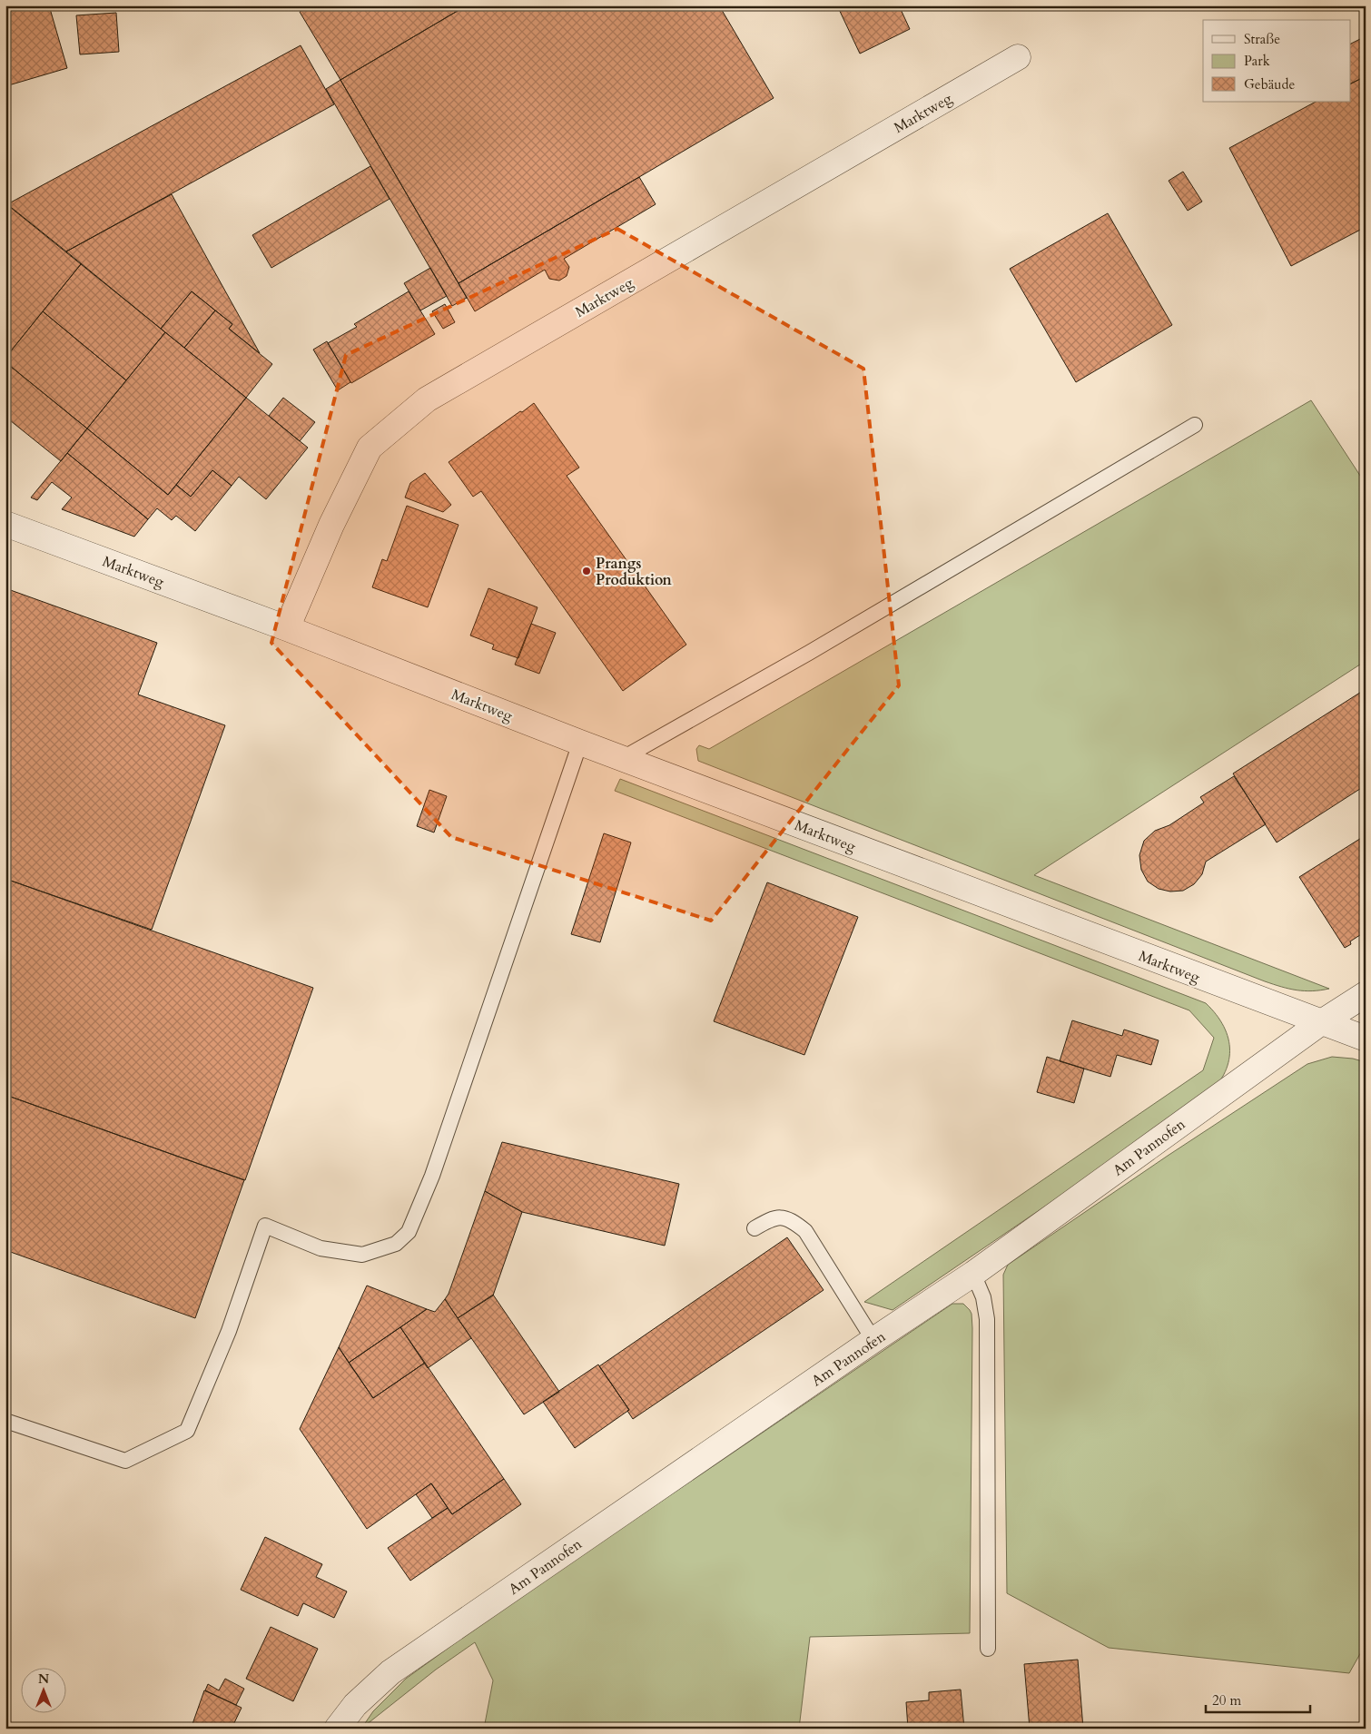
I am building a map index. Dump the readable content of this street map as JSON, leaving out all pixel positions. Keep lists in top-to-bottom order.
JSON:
{
  "streets": {
    "street": ["Marktweg", "Am Pannofen"]
  },
  "crossings": [
    ["Marktweg", "Am Pannofen"]
  ],
  "places": ["Prangs Produktion"],
  "legend": ["Straße", "Park", "Gebäude"],
  "scale_bar": "20 m",
  "north": "top"
}
